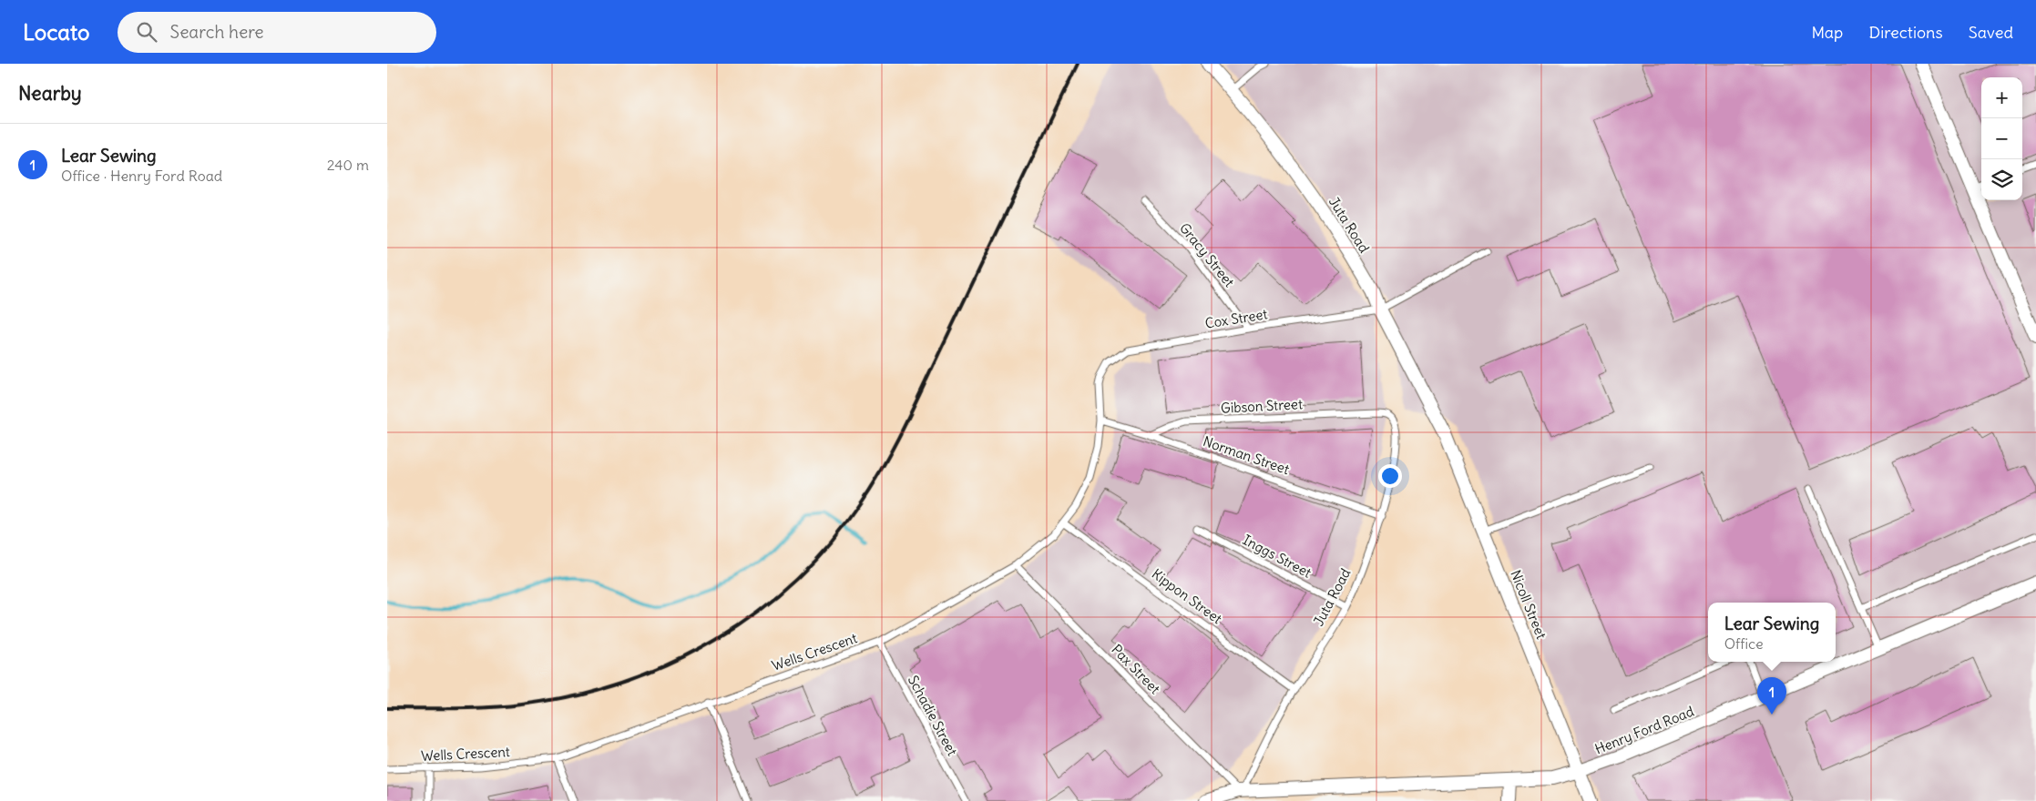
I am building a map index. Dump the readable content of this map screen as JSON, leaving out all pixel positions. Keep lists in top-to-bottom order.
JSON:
{
  "streets": {
    "street": ["Juta Road", "Nicoll Street", "Henry Ford Road"],
    "lane": [
      "Gracy Street",
      "Cox Street",
      "Gibson Street",
      "Norman Street",
      "Inggs Street",
      "Kippon Street",
      "Wells Crescent",
      "Pax Street",
      "Schadie Street"
    ]
  },
  "crossings": [
    ["Juta Road", "Cox Street"],
    ["Juta Road", "Gibson Street"],
    ["Juta Road", "Norman Street"],
    ["Juta Road", "Inggs Street"],
    ["Juta Road", "Kippon Street"],
    ["Juta Road", "Nicoll Street"],
    ["Juta Road", "Pax Street"],
    ["Juta Road", "Henry Ford Road"],
    ["Gracy Street", "Cox Street"],
    ["Cox Street", "Wells Crescent"],
    ["Gibson Street", "Norman Street"],
    ["Norman Street", "Wells Crescent"],
    ["Kippon Street", "Wells Crescent"],
    ["Nicoll Street", "Henry Ford Road"],
    ["Wells Crescent", "Pax Street"],
    ["Wells Crescent", "Schadie Street"],
    ["Pax Street", "Henry Ford Road"]
  ],
  "page": {
    "header": "Locato",
    "search": "Search here",
    "nav": ["Map", "Directions", "Saved"],
    "heading": "Nearby",
    "map_buttons": ["+", "−"],
    "list": [
      {
        "mark": "1",
        "name": "Lear Sewing",
        "note": "Office · Henry Ford Road",
        "value": "240 m"
      }
    ],
    "popup": ["Lear Sewing", "Office"],
    "pins": "1"
  }
}
